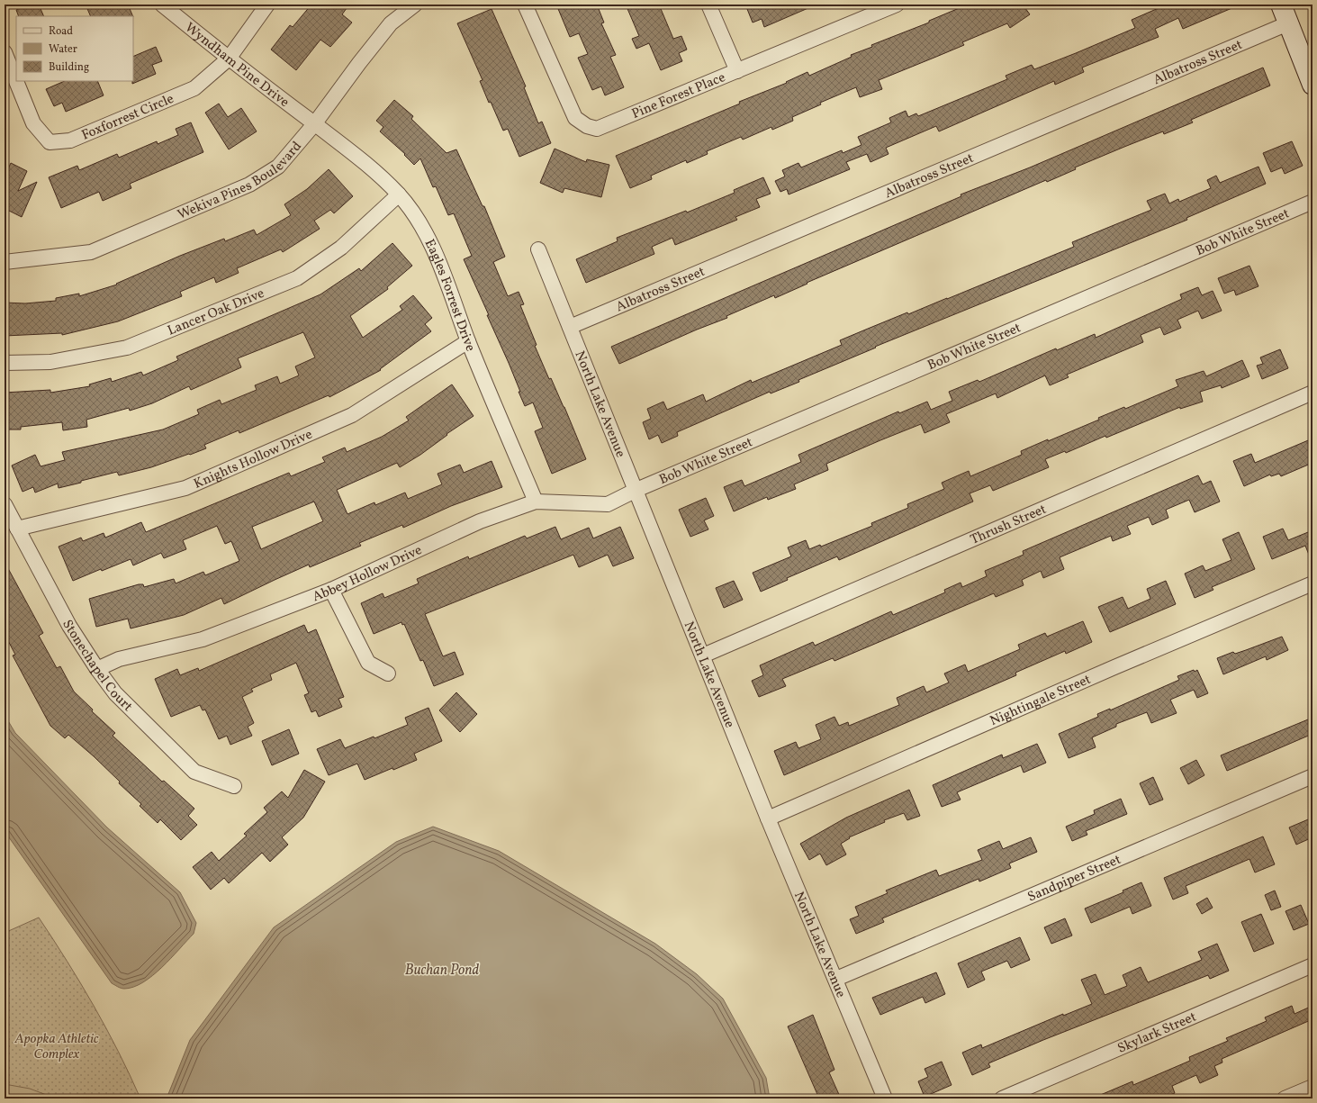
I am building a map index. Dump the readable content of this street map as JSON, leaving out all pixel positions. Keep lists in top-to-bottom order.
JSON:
{
  "streets": {
    "street": [
      "Albatross Street",
      "Wyndham Pine Drive",
      "Pine Forest Place",
      "Foxforrest Circle",
      "Wekiva Pines Boulevard",
      "Bob White Street",
      "Eagles Forrest Drive",
      "Lancer Oak Drive",
      "North Lake Avenue",
      "Knights Hollow Drive",
      "Thrush Street",
      "Abbey Hollow Drive",
      "Stonechapel Court",
      "Nightingale Street",
      "Sandpiper Street",
      "Skylark Street"
    ]
  },
  "crossings": [
    ["Albatross Street", "North Lake Avenue"],
    ["Wyndham Pine Drive", "Foxforrest Circle"],
    ["Wyndham Pine Drive", "Wekiva Pines Boulevard"],
    ["Wyndham Pine Drive", "Eagles Forrest Drive"],
    ["Wekiva Pines Boulevard", "Eagles Forrest Drive"],
    ["Bob White Street", "North Lake Avenue"],
    ["Bob White Street", "Abbey Hollow Drive"],
    ["Eagles Forrest Drive", "Lancer Oak Drive"],
    ["Eagles Forrest Drive", "Knights Hollow Drive"],
    ["Eagles Forrest Drive", "Abbey Hollow Drive"],
    ["North Lake Avenue", "Thrush Street"],
    ["North Lake Avenue", "Abbey Hollow Drive"],
    ["North Lake Avenue", "Nightingale Street"],
    ["North Lake Avenue", "Sandpiper Street"],
    ["Knights Hollow Drive", "Stonechapel Court"],
    ["Abbey Hollow Drive", "Stonechapel Court"]
  ],
  "water": ["Buchan Pond"],
  "parks": ["Apopka Athletic Complex"],
  "legend": ["Road", "Water", "Building"]
}
